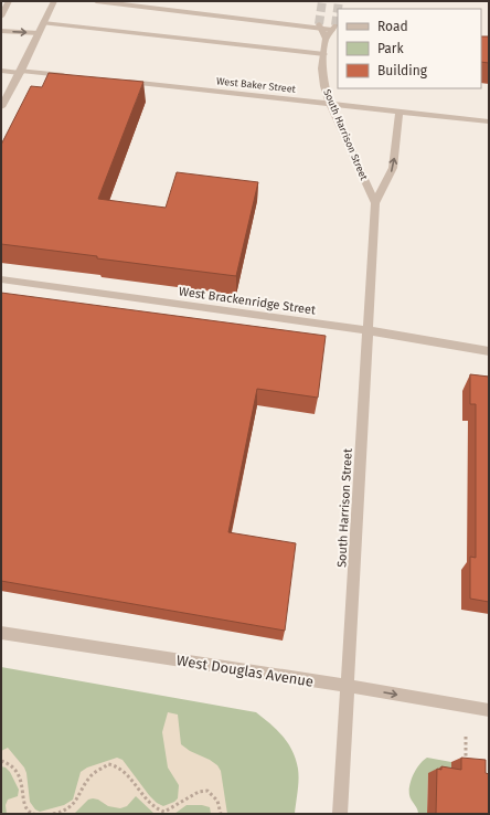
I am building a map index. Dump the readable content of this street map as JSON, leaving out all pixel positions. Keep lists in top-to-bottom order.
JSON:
{
  "streets": {
    "street": [
      "West Baker Street",
      "South Harrison Street",
      "West Brackenridge Street",
      "West Douglas Avenue"
    ]
  },
  "crossings": [
    ["West Baker Street", "South Harrison Street"],
    ["South Harrison Street", "West Brackenridge Street"],
    ["South Harrison Street", "West Douglas Avenue"]
  ],
  "legend": ["Road", "Park", "Building"]
}
